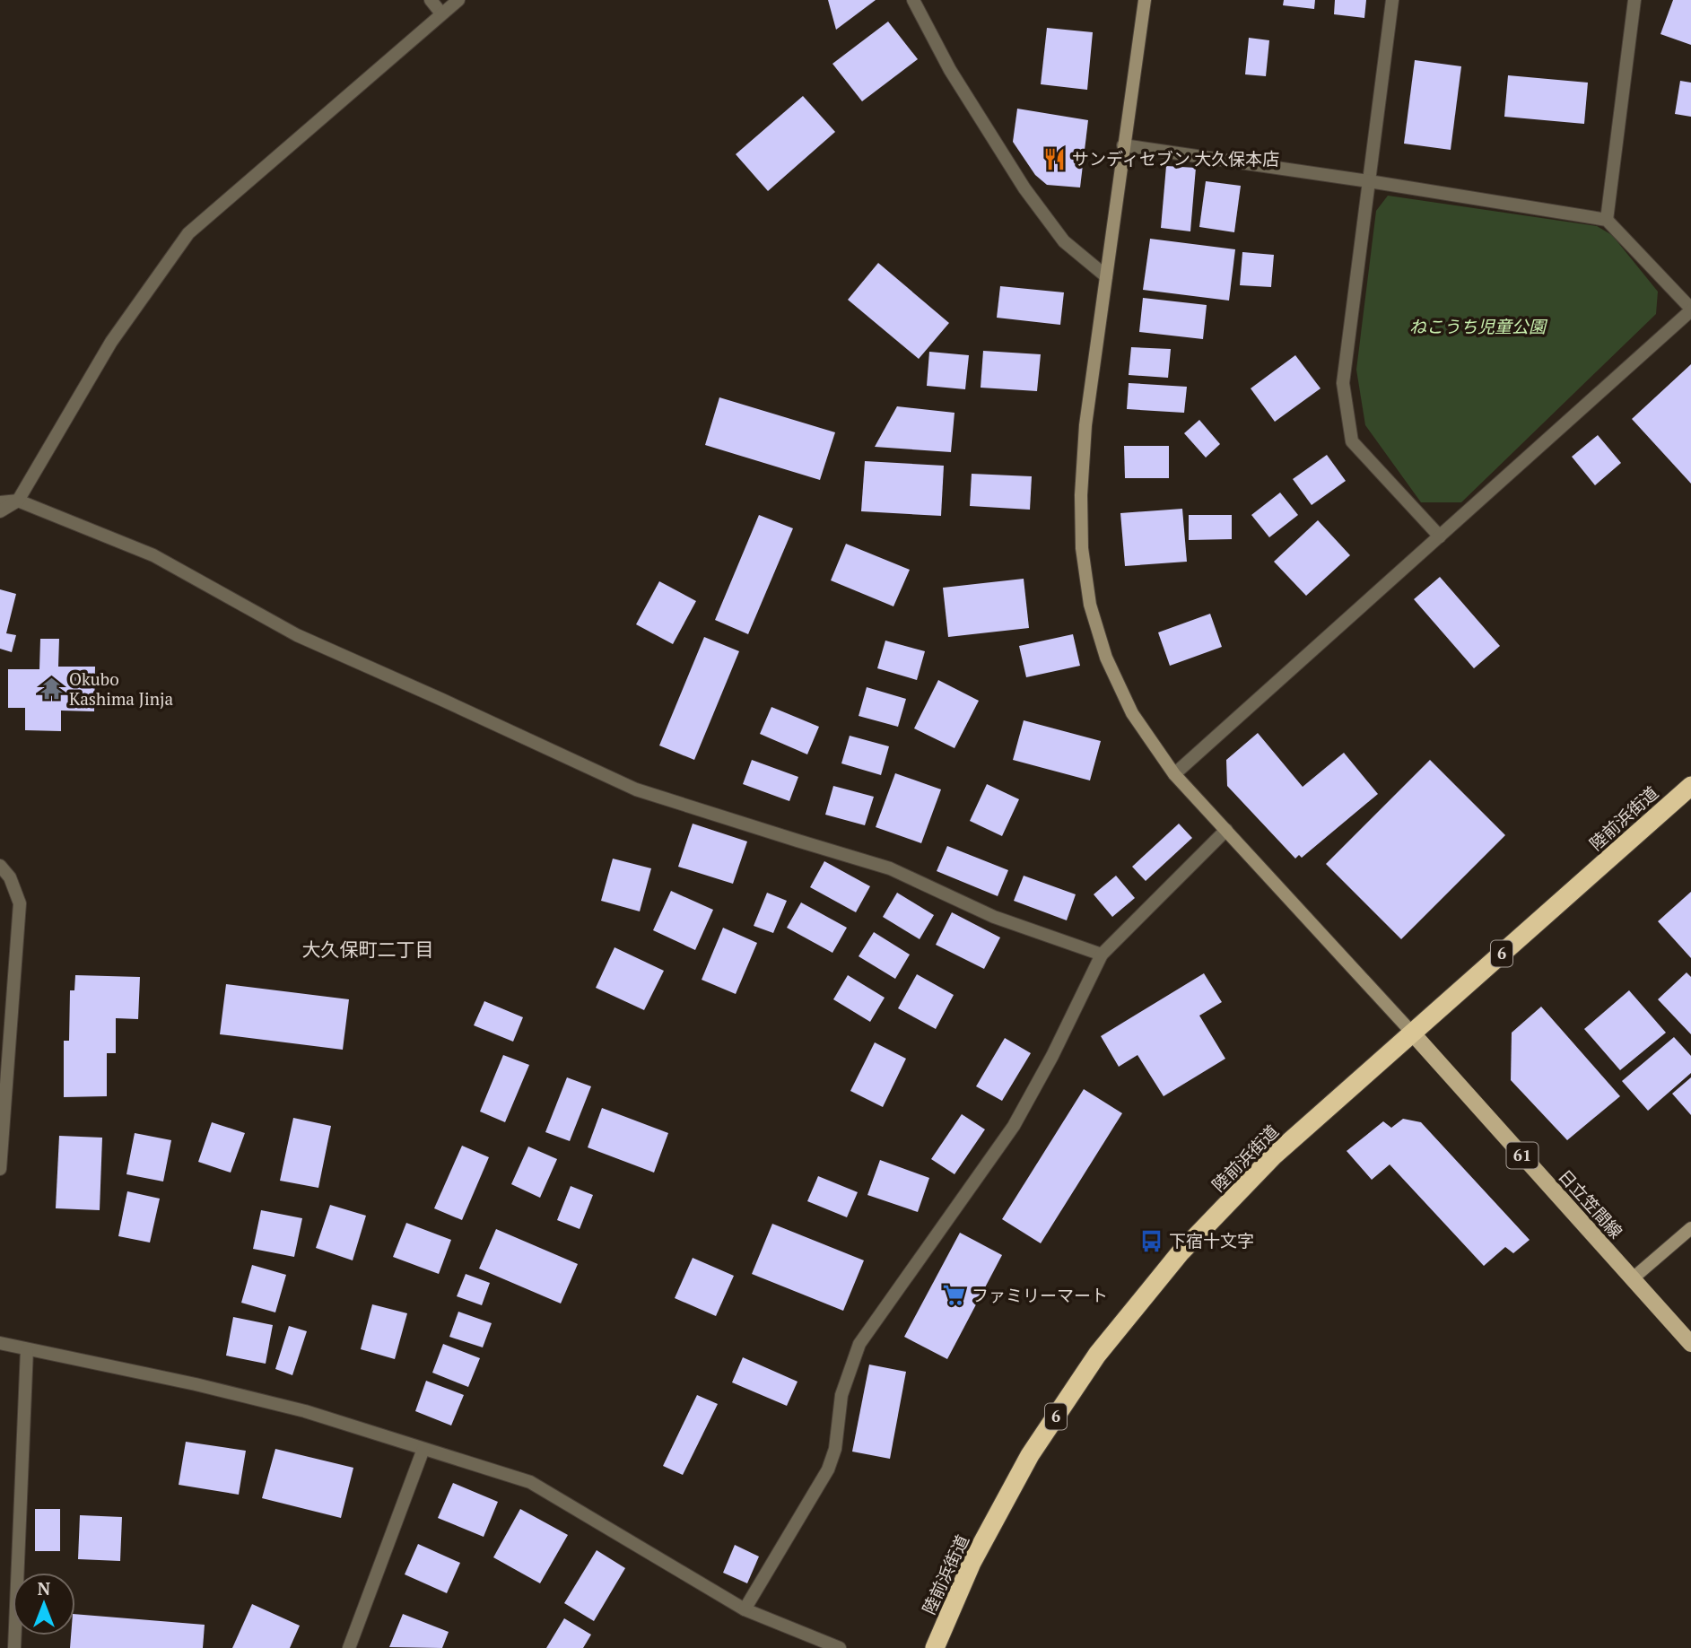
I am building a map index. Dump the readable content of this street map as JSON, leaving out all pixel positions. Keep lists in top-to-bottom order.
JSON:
{
  "streets": {
    "highway": ["陸前浜街道", "6"],
    "main road": ["61", "日立笠間線"]
  },
  "crossings": [
    ["陸前浜街道", "日立笠間線"]
  ],
  "districts": ["大久保町二丁目"],
  "parks": ["ねこうち児童公園"],
  "places": {
    "restaurant": ["サンディセブン 大久保本店"],
    "temple": ["Okubo Kashima Jinja"],
    "bus stop": ["下宿十文字"],
    "supermarket": ["ファミリーマート"]
  },
  "north": "top"
}
